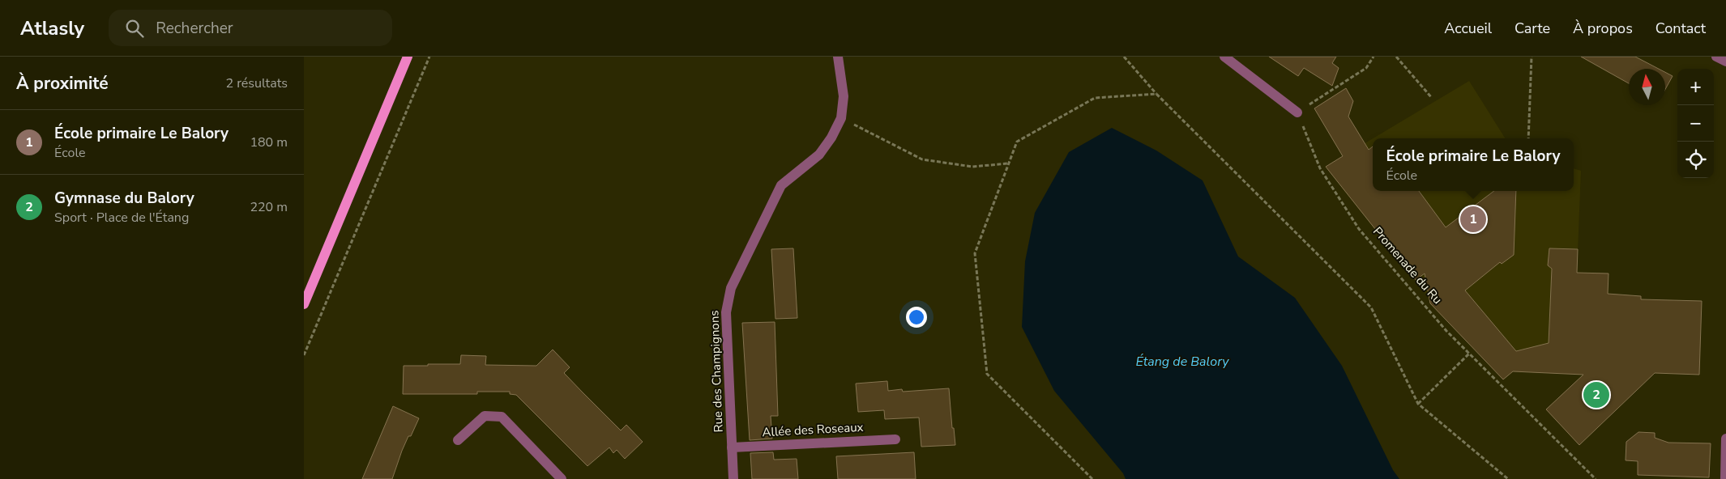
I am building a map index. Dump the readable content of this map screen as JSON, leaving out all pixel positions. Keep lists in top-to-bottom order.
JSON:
{
  "streets": {
    "street": ["Rue des Champignons", "Allée des Roseaux"],
    "path": ["Promenade du Ru"]
  },
  "crossings": [
    ["Rue des Champignons", "Allée des Roseaux"]
  ],
  "water": ["Étang de Balory"],
  "north": "top",
  "page": {
    "header": "Atlasly",
    "search": "Rechercher",
    "nav": [
      "Accueil",
      "Carte",
      "À propos",
      "Contact"
    ],
    "heading": ["À proximité", "2 résultats"],
    "map_buttons": ["+", "−"],
    "list": [
      {
        "mark": "1",
        "name": "École primaire Le Balory",
        "note": "École",
        "value": "180 m"
      },
      {
        "mark": "2",
        "name": "Gymnase du Balory",
        "note": "Sport · Place de l'Étang",
        "value": "220 m"
      }
    ],
    "popup": ["École primaire Le Balory", "École"],
    "pins": ["1", "2"]
  }
}
